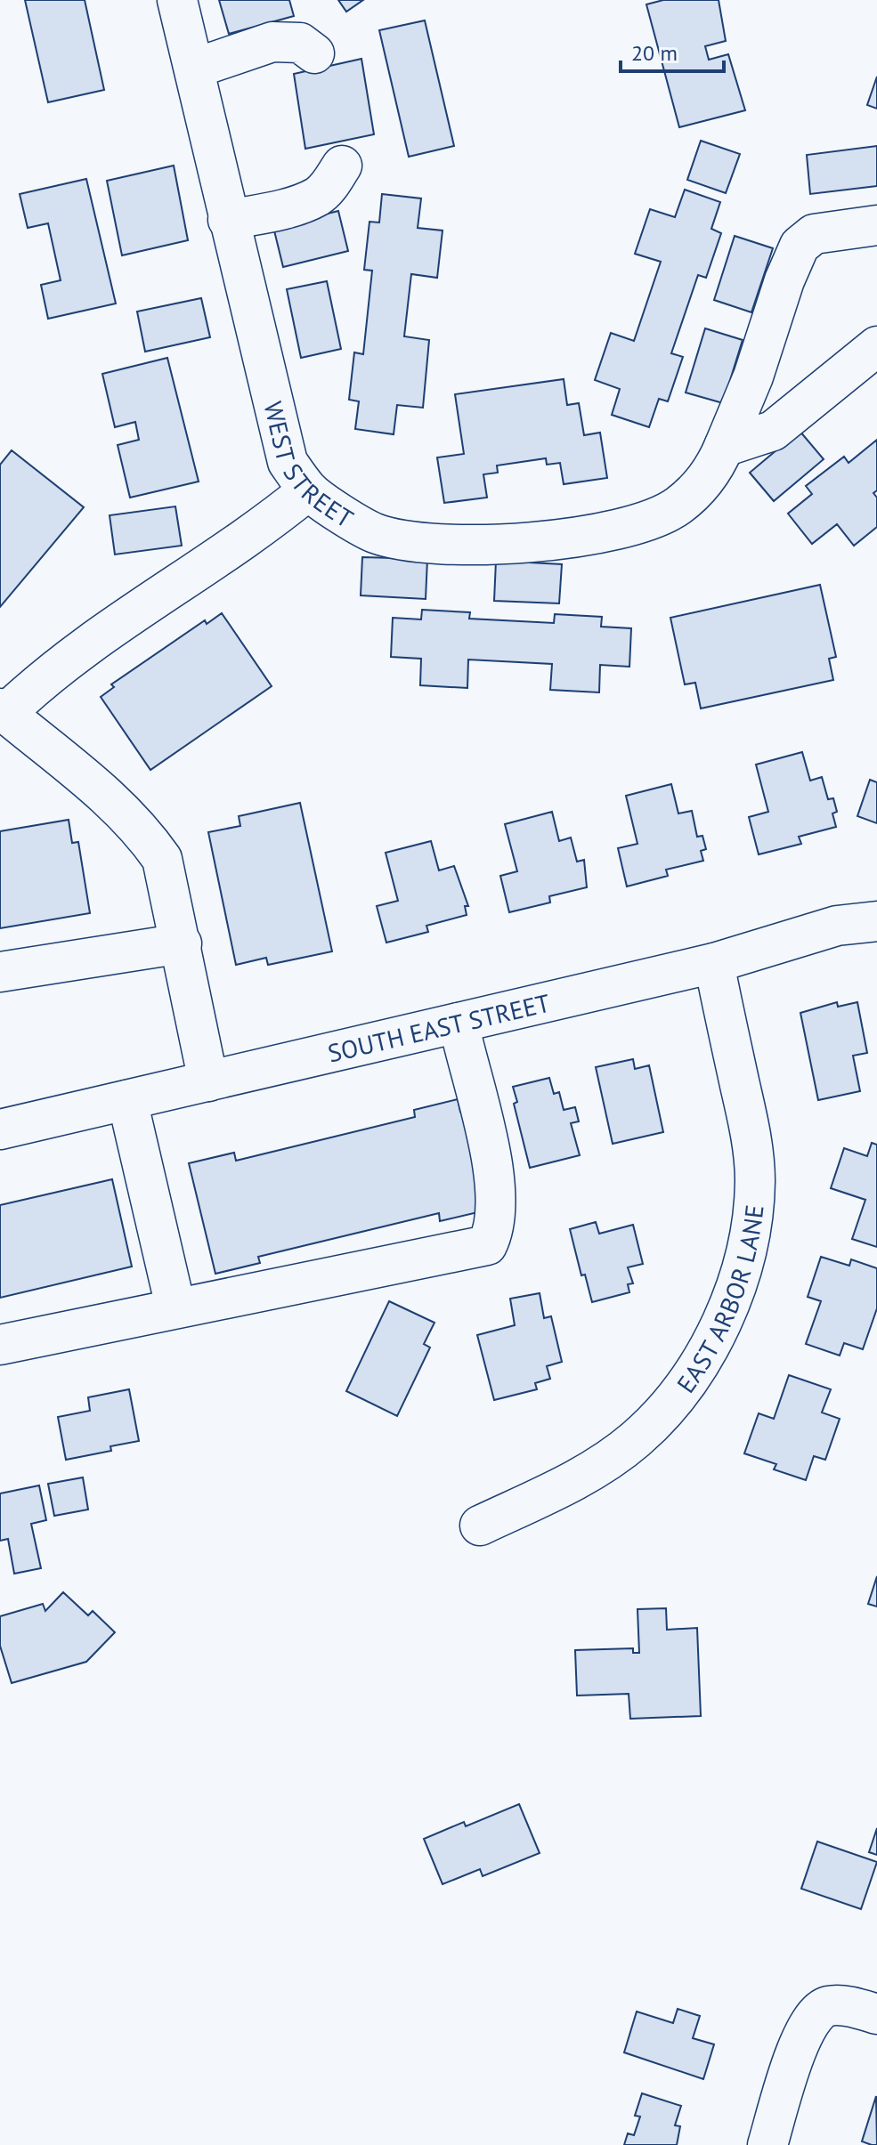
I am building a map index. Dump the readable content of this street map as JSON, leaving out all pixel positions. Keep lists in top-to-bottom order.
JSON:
{
  "streets": {
    "street": ["WEST STREET", "SOUTH EAST STREET", "EAST ARBOR LANE"]
  },
  "crossings": [
    ["SOUTH EAST STREET", "EAST ARBOR LANE"]
  ],
  "scale_bar": "20 m"
}
